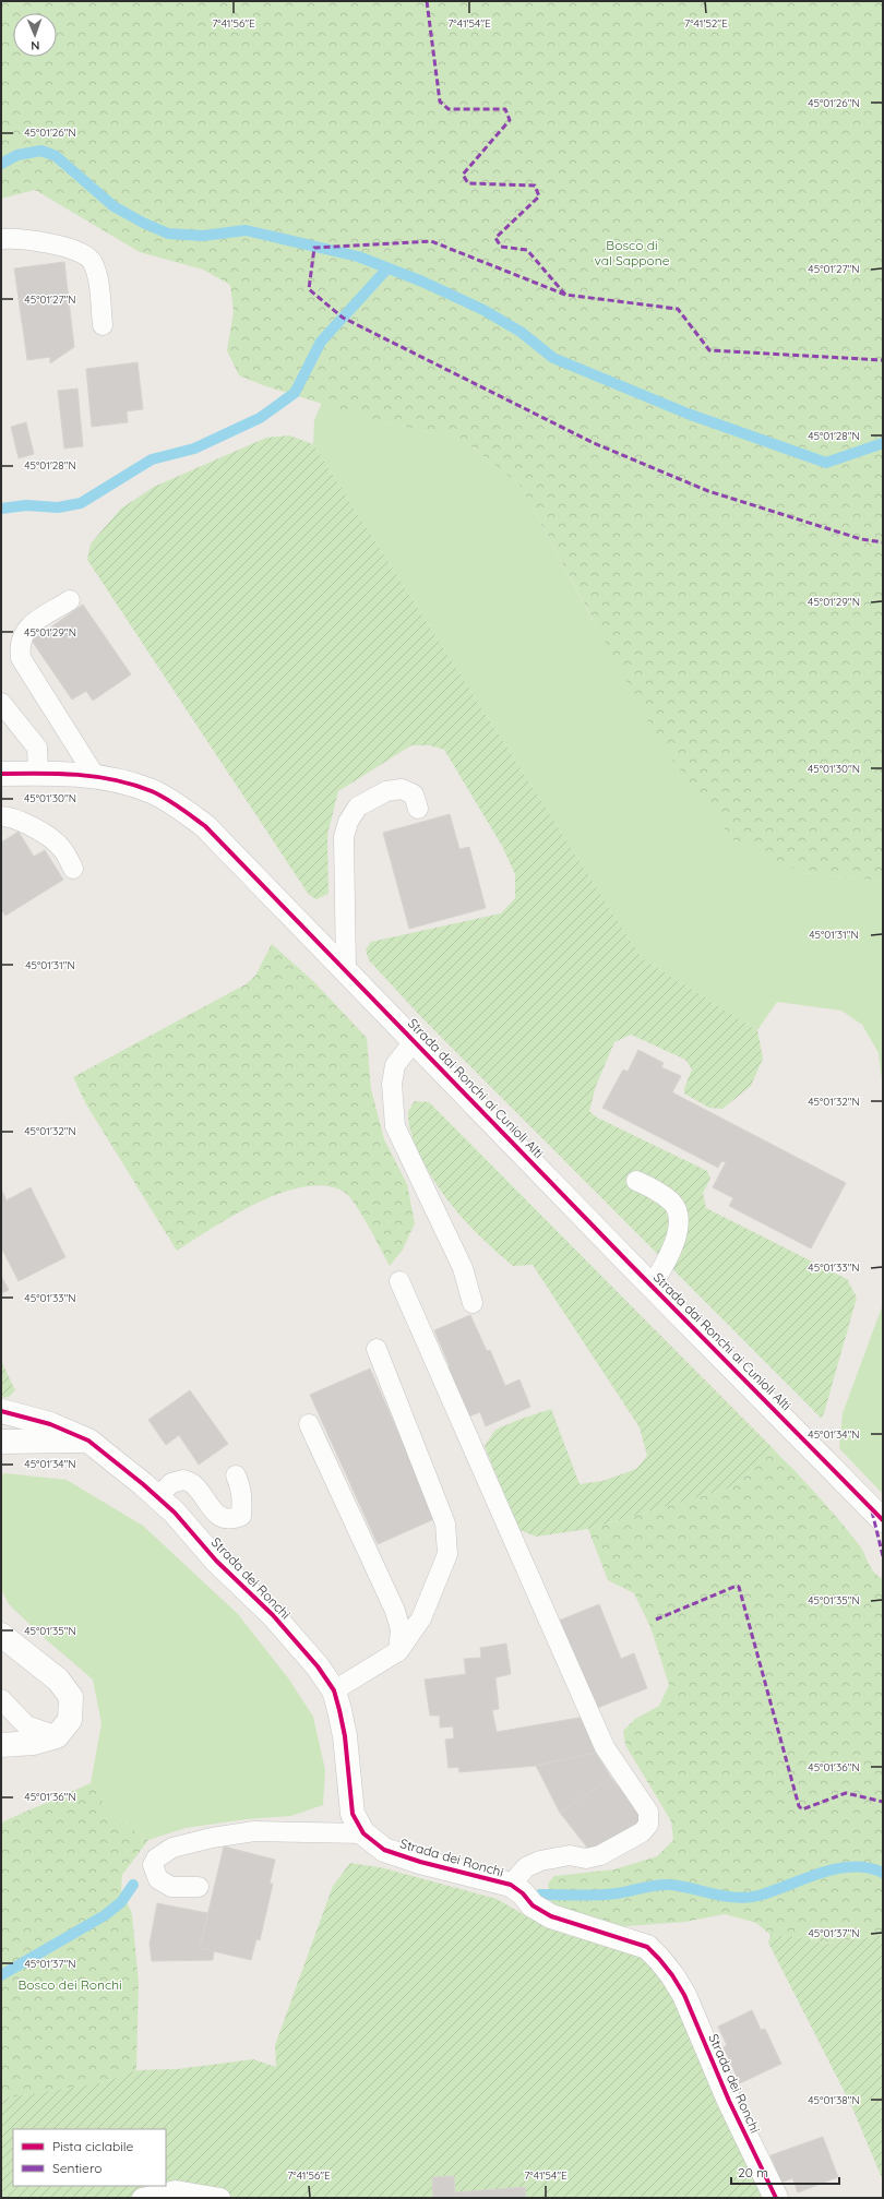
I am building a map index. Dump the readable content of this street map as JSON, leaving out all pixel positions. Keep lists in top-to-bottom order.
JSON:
{
  "streets": {
    "street": ["Strada dai Ronchi ai Cunioli Alti", "Strada dei Ronchi"]
  },
  "parks": ["Bosco di val Sappone", "Bosco dei Ronchi"],
  "legend": ["Pista ciclabile", "Sentiero"],
  "scale_bar": "20 m",
  "north": "bottom",
  "coordinates": [
    "7°41'56\"E",
    "7°41'54\"E",
    "7°41'52\"E",
    "45°01'26\"N",
    "45°01'27\"N",
    "45°01'28\"N",
    "45°01'29\"N",
    "45°01'30\"N",
    "45°01'31\"N",
    "45°01'32\"N",
    "45°01'33\"N",
    "45°01'34\"N",
    "45°01'35\"N",
    "45°01'36\"N",
    "45°01'37\"N",
    "45°01'38\"N"
  ]
}
